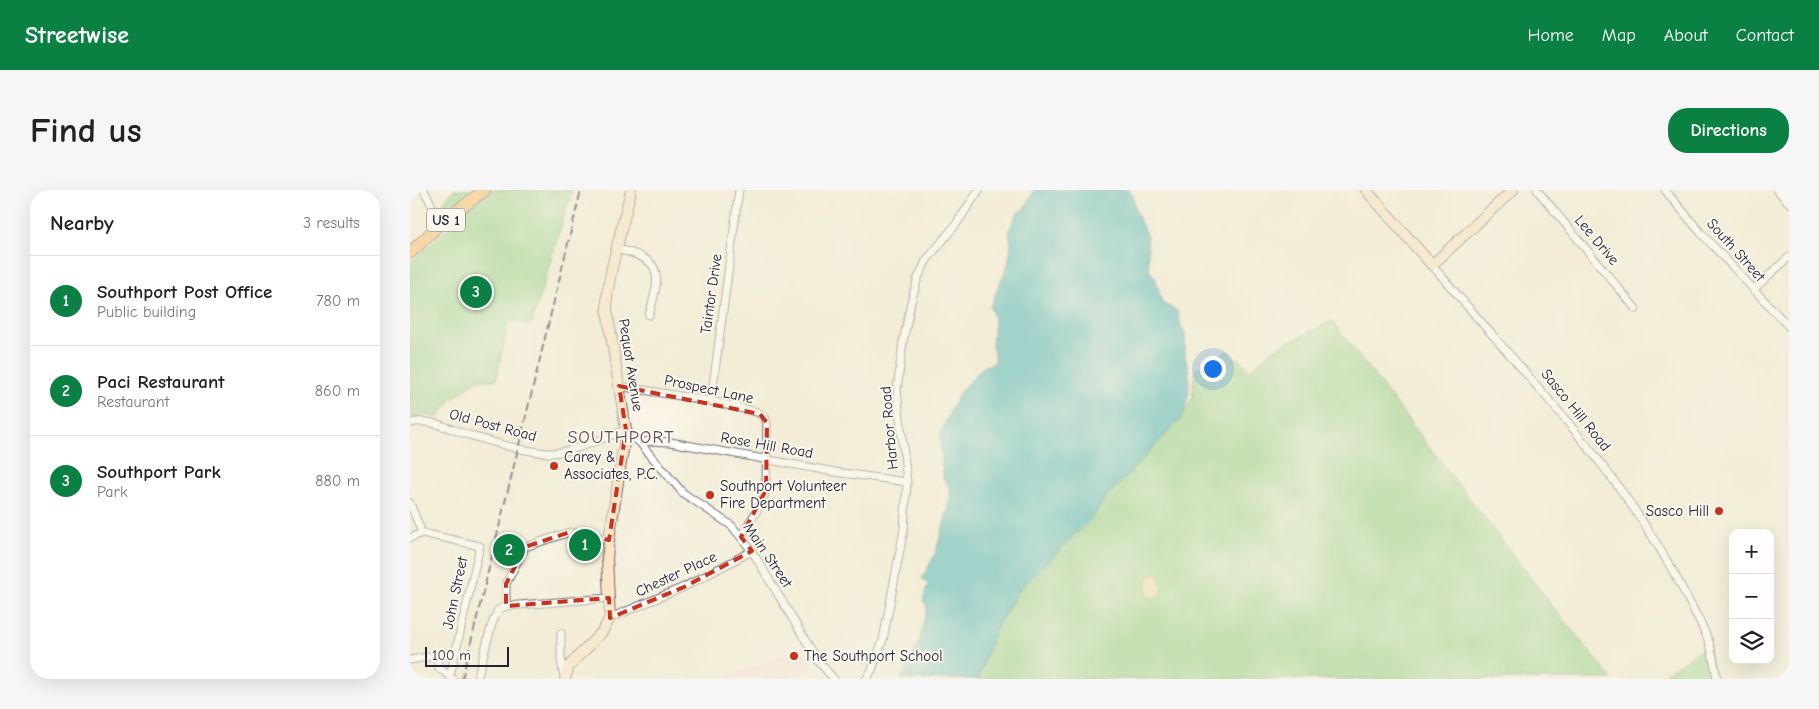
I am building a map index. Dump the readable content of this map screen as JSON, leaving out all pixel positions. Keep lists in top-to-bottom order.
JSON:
{
  "streets": {
    "main road": ["US 1"],
    "street": [
      "Lee Drive",
      "South Street",
      "Taintor Drive",
      "Pequot Avenue",
      "Prospect Lane",
      "Sasco Hill Road",
      "Old Post Road",
      "Harbor Road",
      "Rose Hill Road",
      "Main Street",
      "Chester Place",
      "John Street"
    ]
  },
  "crossings": [
    ["Taintor Drive", "Prospect Lane"],
    ["Pequot Avenue", "Prospect Lane"],
    ["Pequot Avenue", "Old Post Road"],
    ["Pequot Avenue", "Chester Place"],
    ["Prospect Lane", "Rose Hill Road"],
    ["Harbor Road", "Rose Hill Road"],
    ["Rose Hill Road", "Main Street"],
    ["Main Street", "Chester Place"]
  ],
  "districts": ["SOUTHPORT"],
  "places": [
    "Carey & Associates, P.C.",
    "Southport Volunteer Fire Department",
    "Sasco Hill",
    "The Southport School"
  ],
  "scale_bar": "100 m",
  "page": {
    "header": "Streetwise",
    "nav": [
      "Home",
      "Map",
      "About",
      "Contact"
    ],
    "buttons": "Directions",
    "title": "Find us",
    "heading": ["Nearby", "3 results"],
    "list": [
      {
        "mark": "1",
        "name": "Southport Post Office",
        "note": "Public building",
        "value": "780 m"
      },
      {
        "mark": "2",
        "name": "Paci Restaurant",
        "note": "Restaurant",
        "value": "860 m"
      },
      {
        "mark": "3",
        "name": "Southport Park",
        "note": "Park",
        "value": "880 m"
      }
    ],
    "pins": ["3", "1", "2"],
    "map_buttons": ["+", "−"],
    "scale": "100 m"
  }
}
